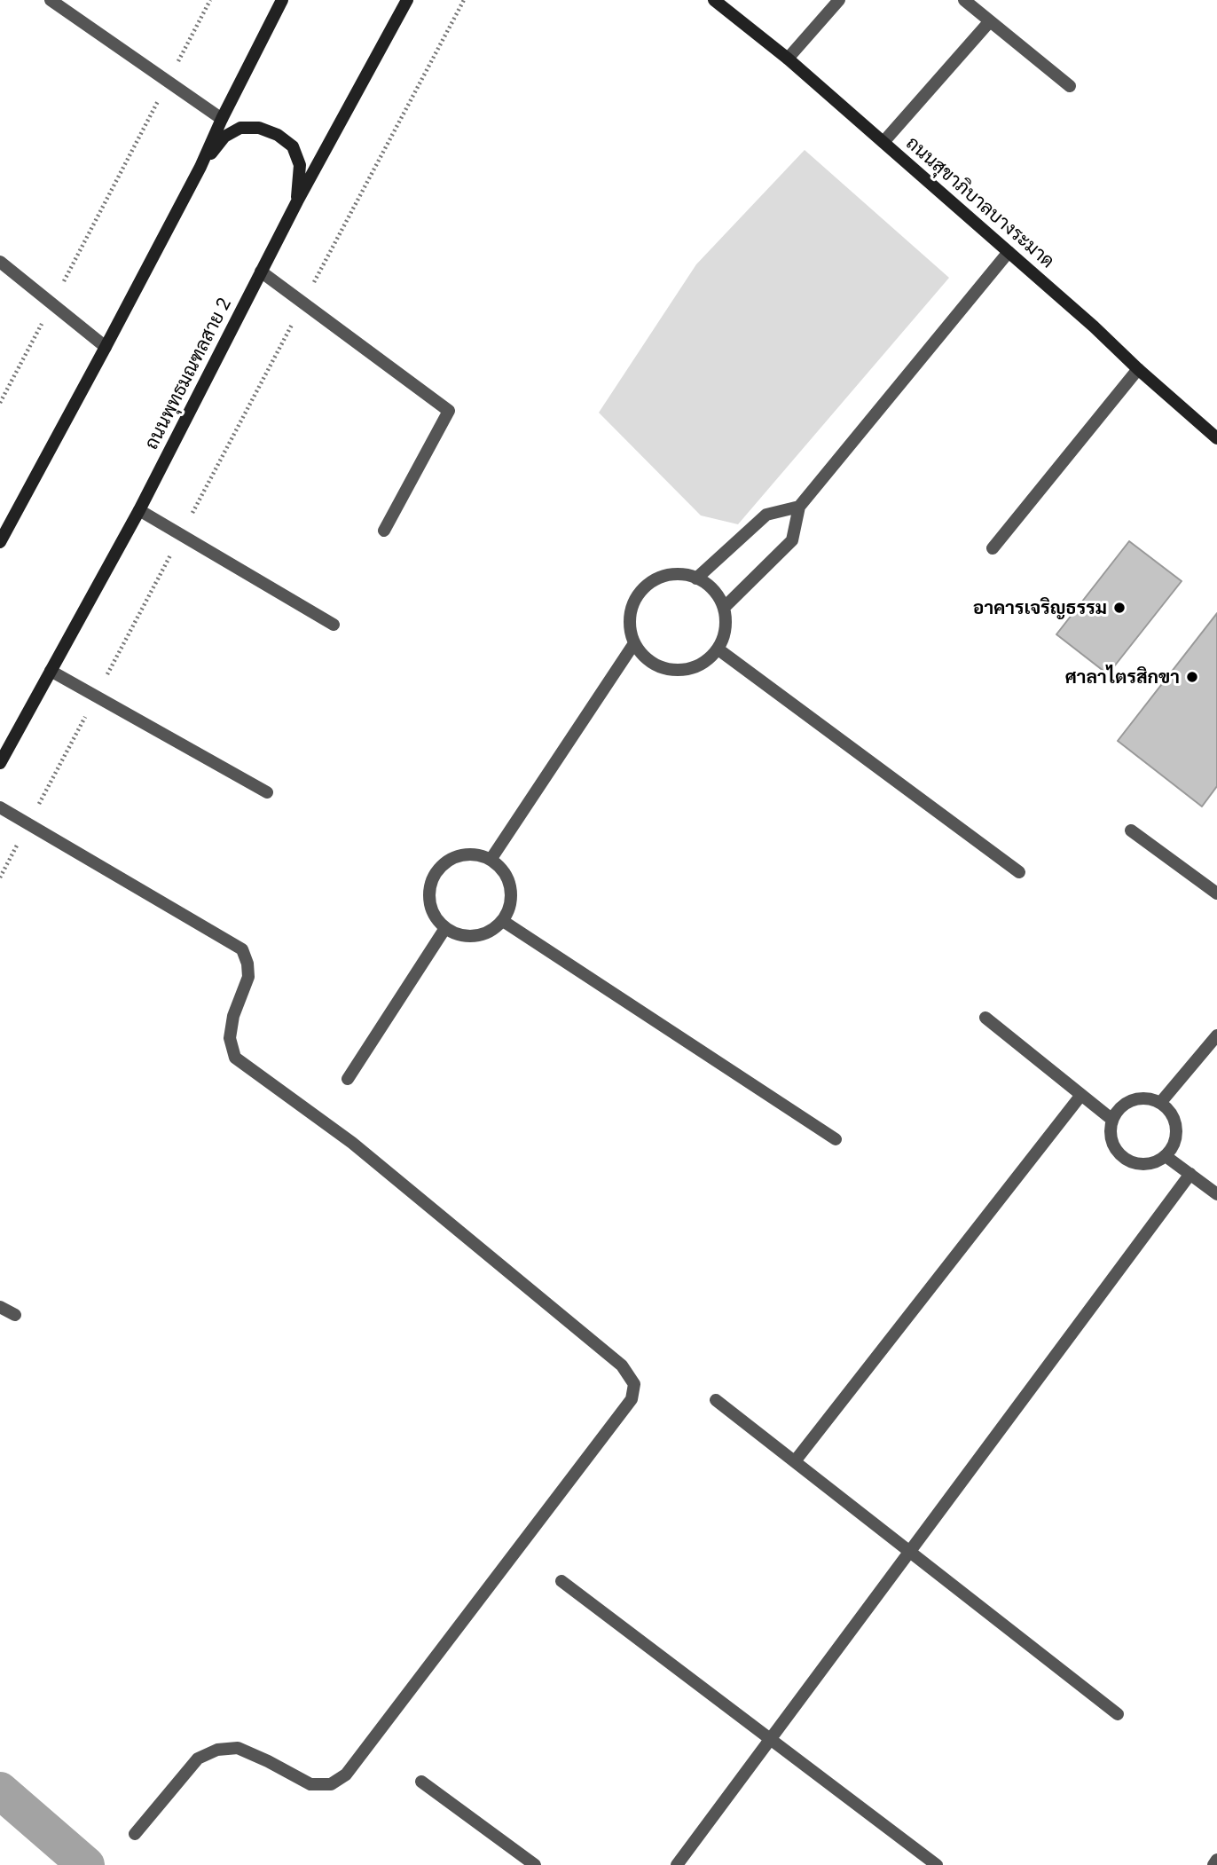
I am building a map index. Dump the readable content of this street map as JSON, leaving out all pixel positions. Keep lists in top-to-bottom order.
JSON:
{
  "streets": {
    "main road": ["ถนนสุขาภิบาลบางระมาด", "ถนนพุทธมณฑลสาย 2"]
  },
  "places": ["อาคารเจริญธรรม", "ศาลาไตรสิกขา"]
}
